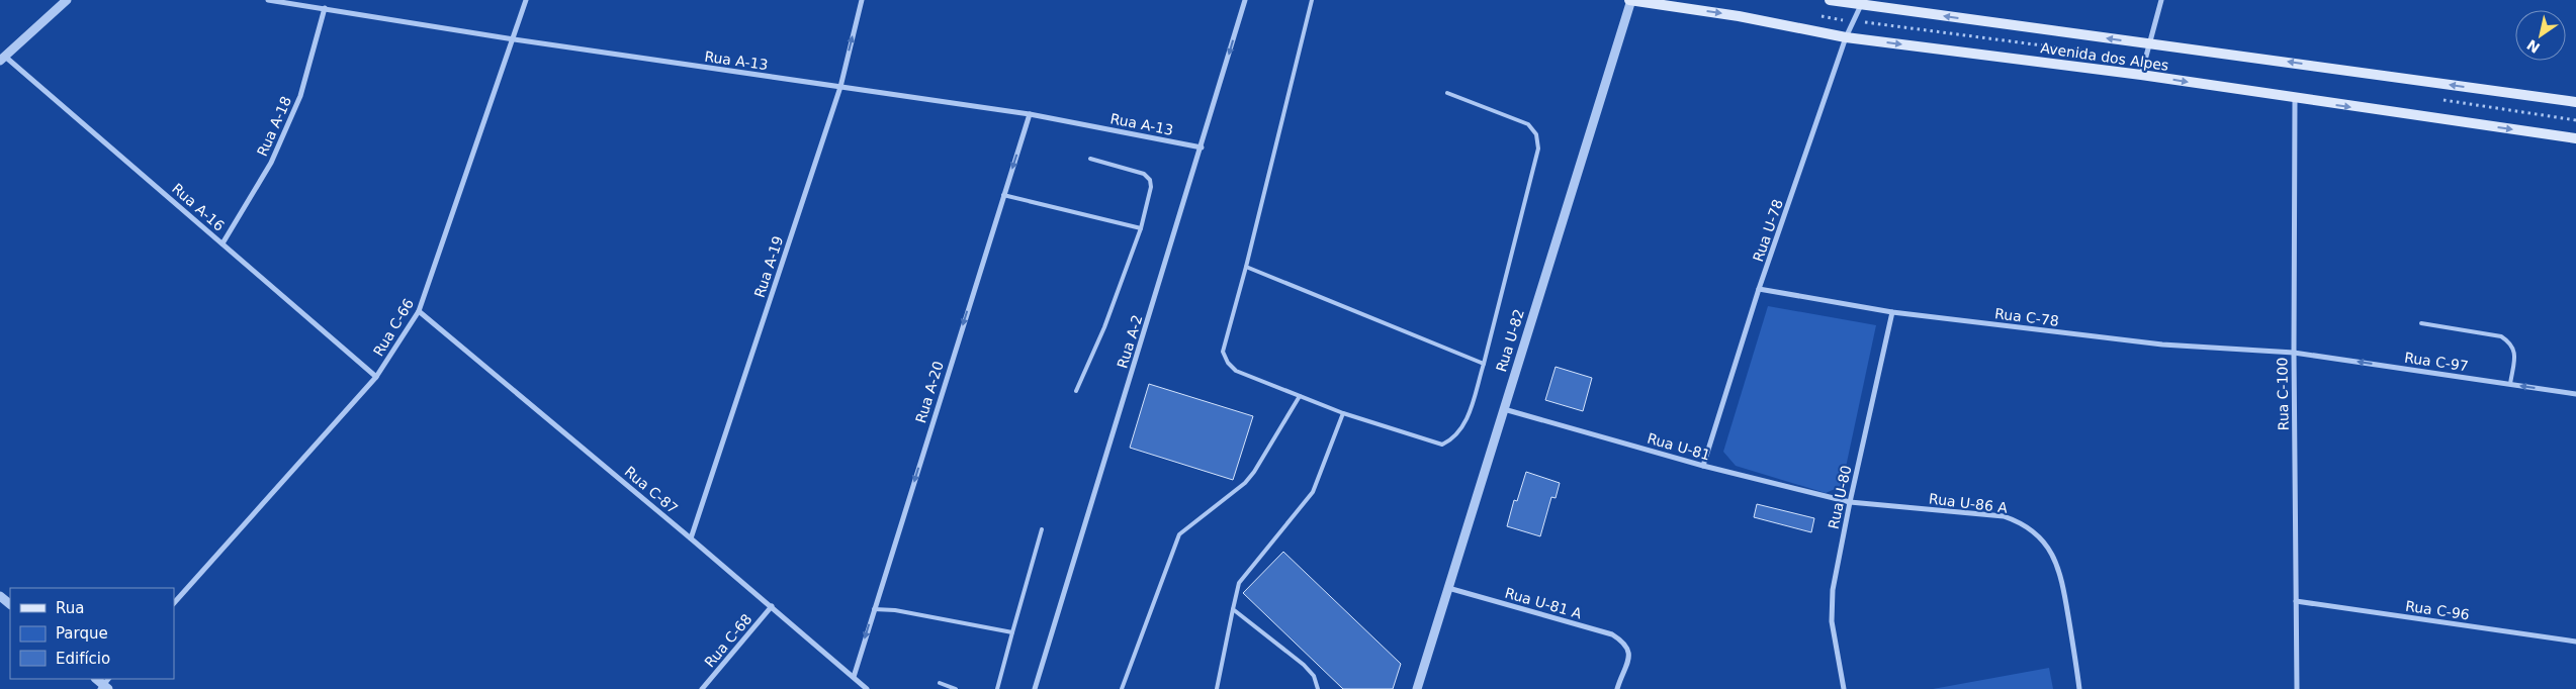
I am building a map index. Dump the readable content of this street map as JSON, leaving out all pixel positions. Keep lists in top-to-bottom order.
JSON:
{
  "streets": {
    "main road": ["Avenida dos Alpes"],
    "street": [
      "Rua A-13",
      "Rua A-18",
      "Rua A-16",
      "Rua U-78",
      "Rua A-19",
      "Rua C-78",
      "Rua C-66",
      "Rua U-82",
      "Rua A-2",
      "Rua C-97",
      "Rua A-20",
      "Rua C-100",
      "Rua U-81",
      "Rua C-87",
      "Rua U-80",
      "Rua U-86 A",
      "Rua U-81 A",
      "Rua C-96",
      "Rua C-68"
    ]
  },
  "crossings": [
    ["Avenida dos Alpes", "Rua U-78"],
    ["Avenida dos Alpes", "Rua U-82"],
    ["Avenida dos Alpes", "Rua C-100"],
    ["Rua A-13", "Rua A-18"],
    ["Rua A-13", "Rua A-19"],
    ["Rua A-13", "Rua C-66"],
    ["Rua A-13", "Rua A-2"],
    ["Rua A-13", "Rua A-20"],
    ["Rua A-18", "Rua A-16"],
    ["Rua A-16", "Rua C-66"],
    ["Rua U-78", "Rua C-78"],
    ["Rua U-78", "Rua U-81"],
    ["Rua A-19", "Rua C-87"],
    ["Rua C-78", "Rua C-97"],
    ["Rua C-78", "Rua C-100"],
    ["Rua C-78", "Rua U-80"],
    ["Rua C-66", "Rua C-87"],
    ["Rua U-82", "Rua U-81"],
    ["Rua U-82", "Rua U-81 A"],
    ["Rua C-97", "Rua C-100"],
    ["Rua A-20", "Rua C-87"],
    ["Rua C-100", "Rua C-96"],
    ["Rua U-81", "Rua U-80"],
    ["Rua U-81", "Rua U-86 A"],
    ["Rua C-87", "Rua C-68"],
    ["Rua U-80", "Rua U-86 A"]
  ],
  "one_way": ["Rua C-97", "Rua A-20"],
  "legend": ["Rua", "Parque", "Edifício"],
  "north": "bottom left"
}
